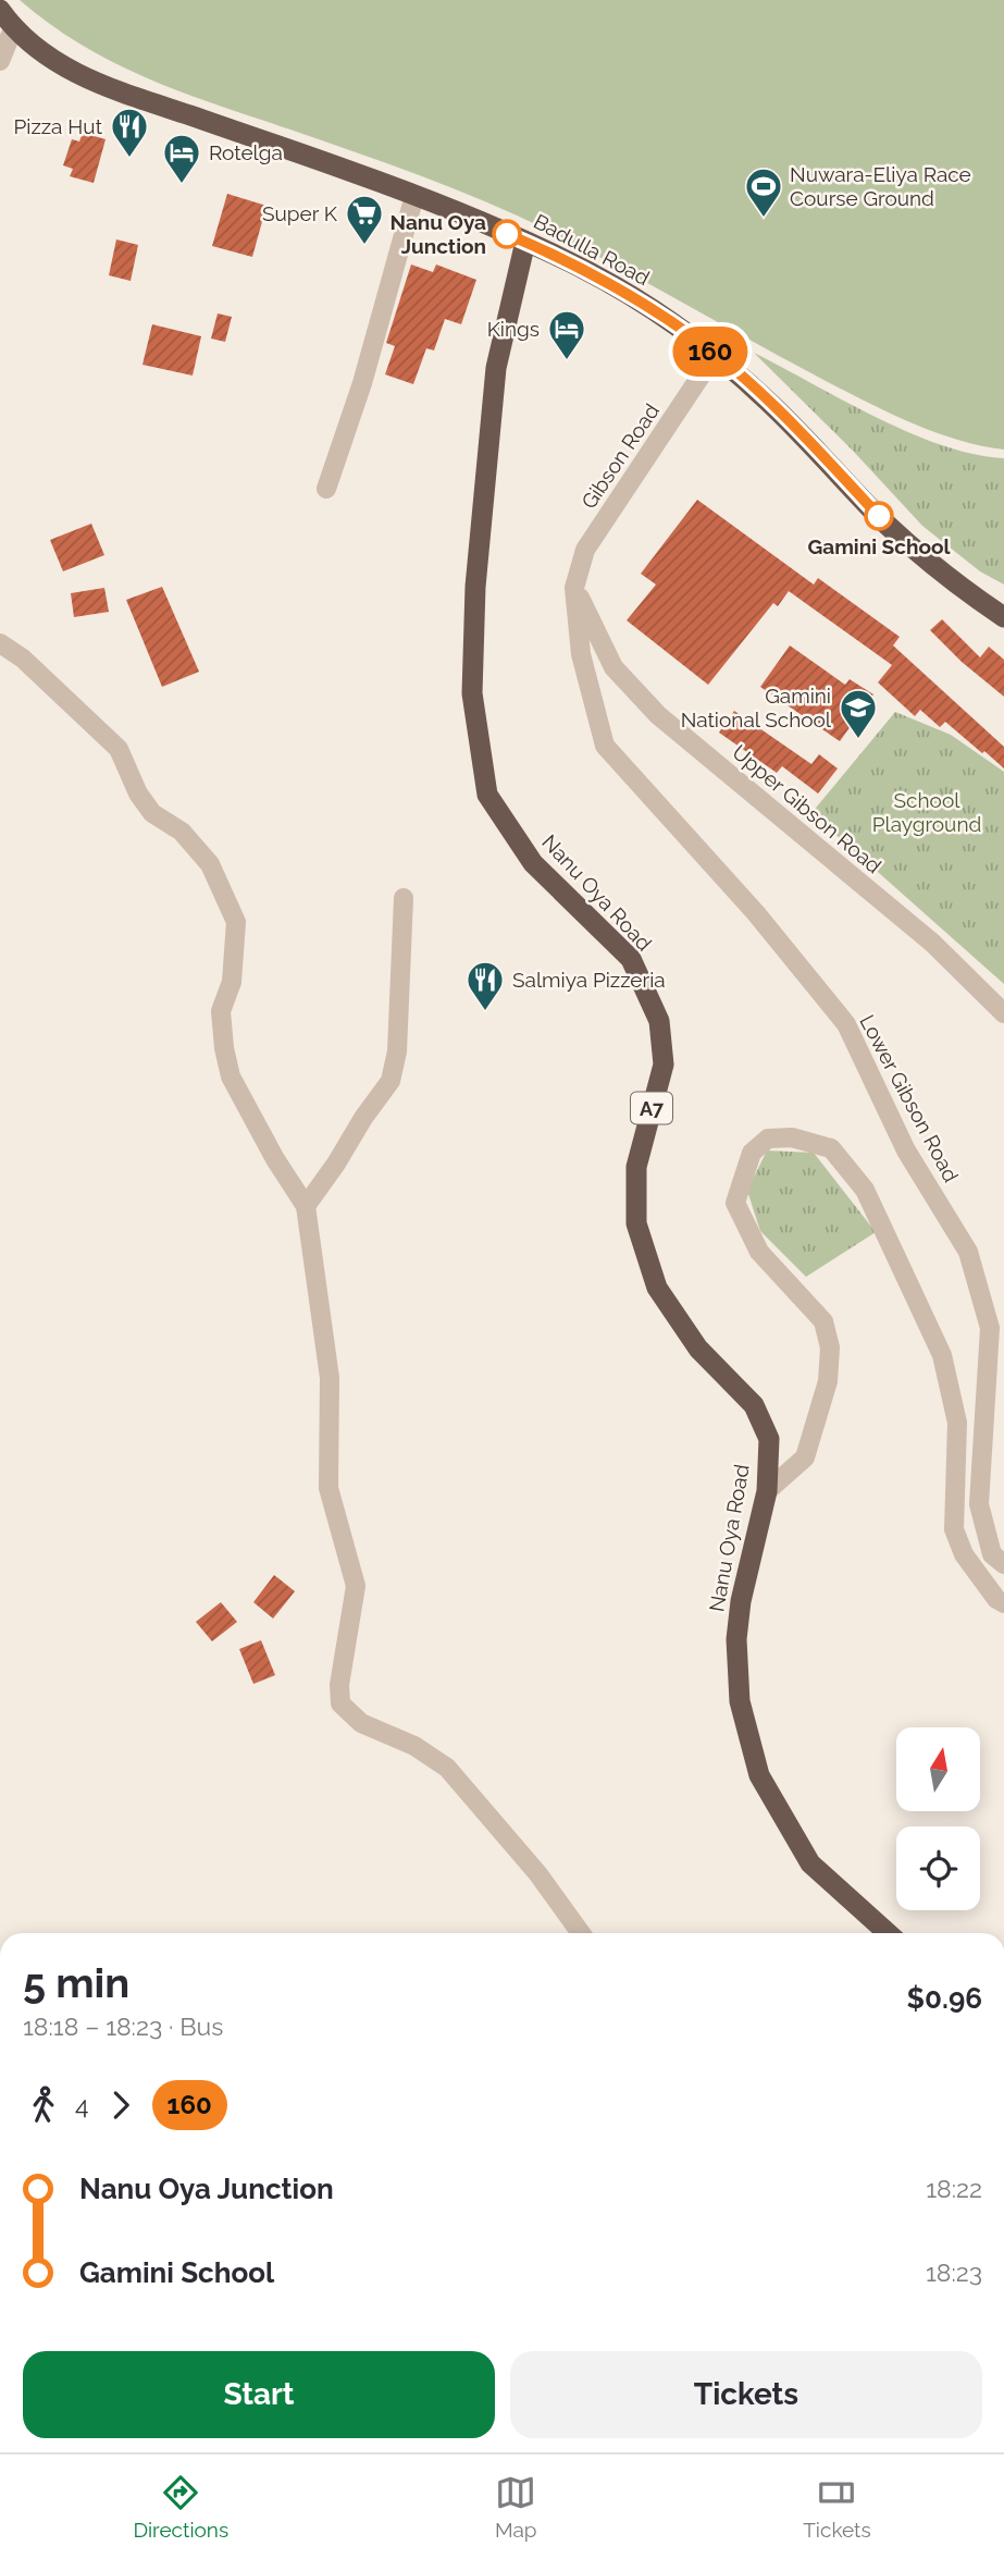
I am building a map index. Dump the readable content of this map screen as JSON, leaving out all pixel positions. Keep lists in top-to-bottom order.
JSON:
{
  "streets": {
    "highway": ["Badulla Road", "Nanu Oya Road", "A7"],
    "street": ["Gibson Road", "Upper Gibson Road", "Lower Gibson Road"]
  },
  "crossings": [
    ["Badulla Road", "Gibson Road"],
    ["Badulla Road", "Nanu Oya Road"],
    ["Gibson Road", "Upper Gibson Road"],
    ["Gibson Road", "Lower Gibson Road"],
    ["Upper Gibson Road", "Lower Gibson Road"]
  ],
  "parks": ["School Playground"],
  "places": {
    "restaurant": ["Pizza Hut", "Salmiya Pizzeria"],
    "hotel": ["Rotelga", "Kings"],
    "sports": ["Nuwara-Eliya Race Course Ground"],
    "other": ["Nanu Oya Junction", "Gamini School"],
    "supermarket": ["Super K"],
    "school or university": ["Gamini National School"]
  },
  "lines": ["bus line 160"],
  "north": "top",
  "page": {
    "on_map": "160",
    "heading": ["5 min", "18:18 – 18:23 · Bus", "$0.96"],
    "legs": ["4", "160"],
    "list": [
      {
        "name": "Nanu Oya Junction",
        "value": "18:22"
      },
      {
        "name": "Gamini School",
        "value": "18:23"
      }
    ],
    "buttons": ["Start", "Tickets"],
    "tabs": ["Directions", "Map", "Tickets"]
  }
}
